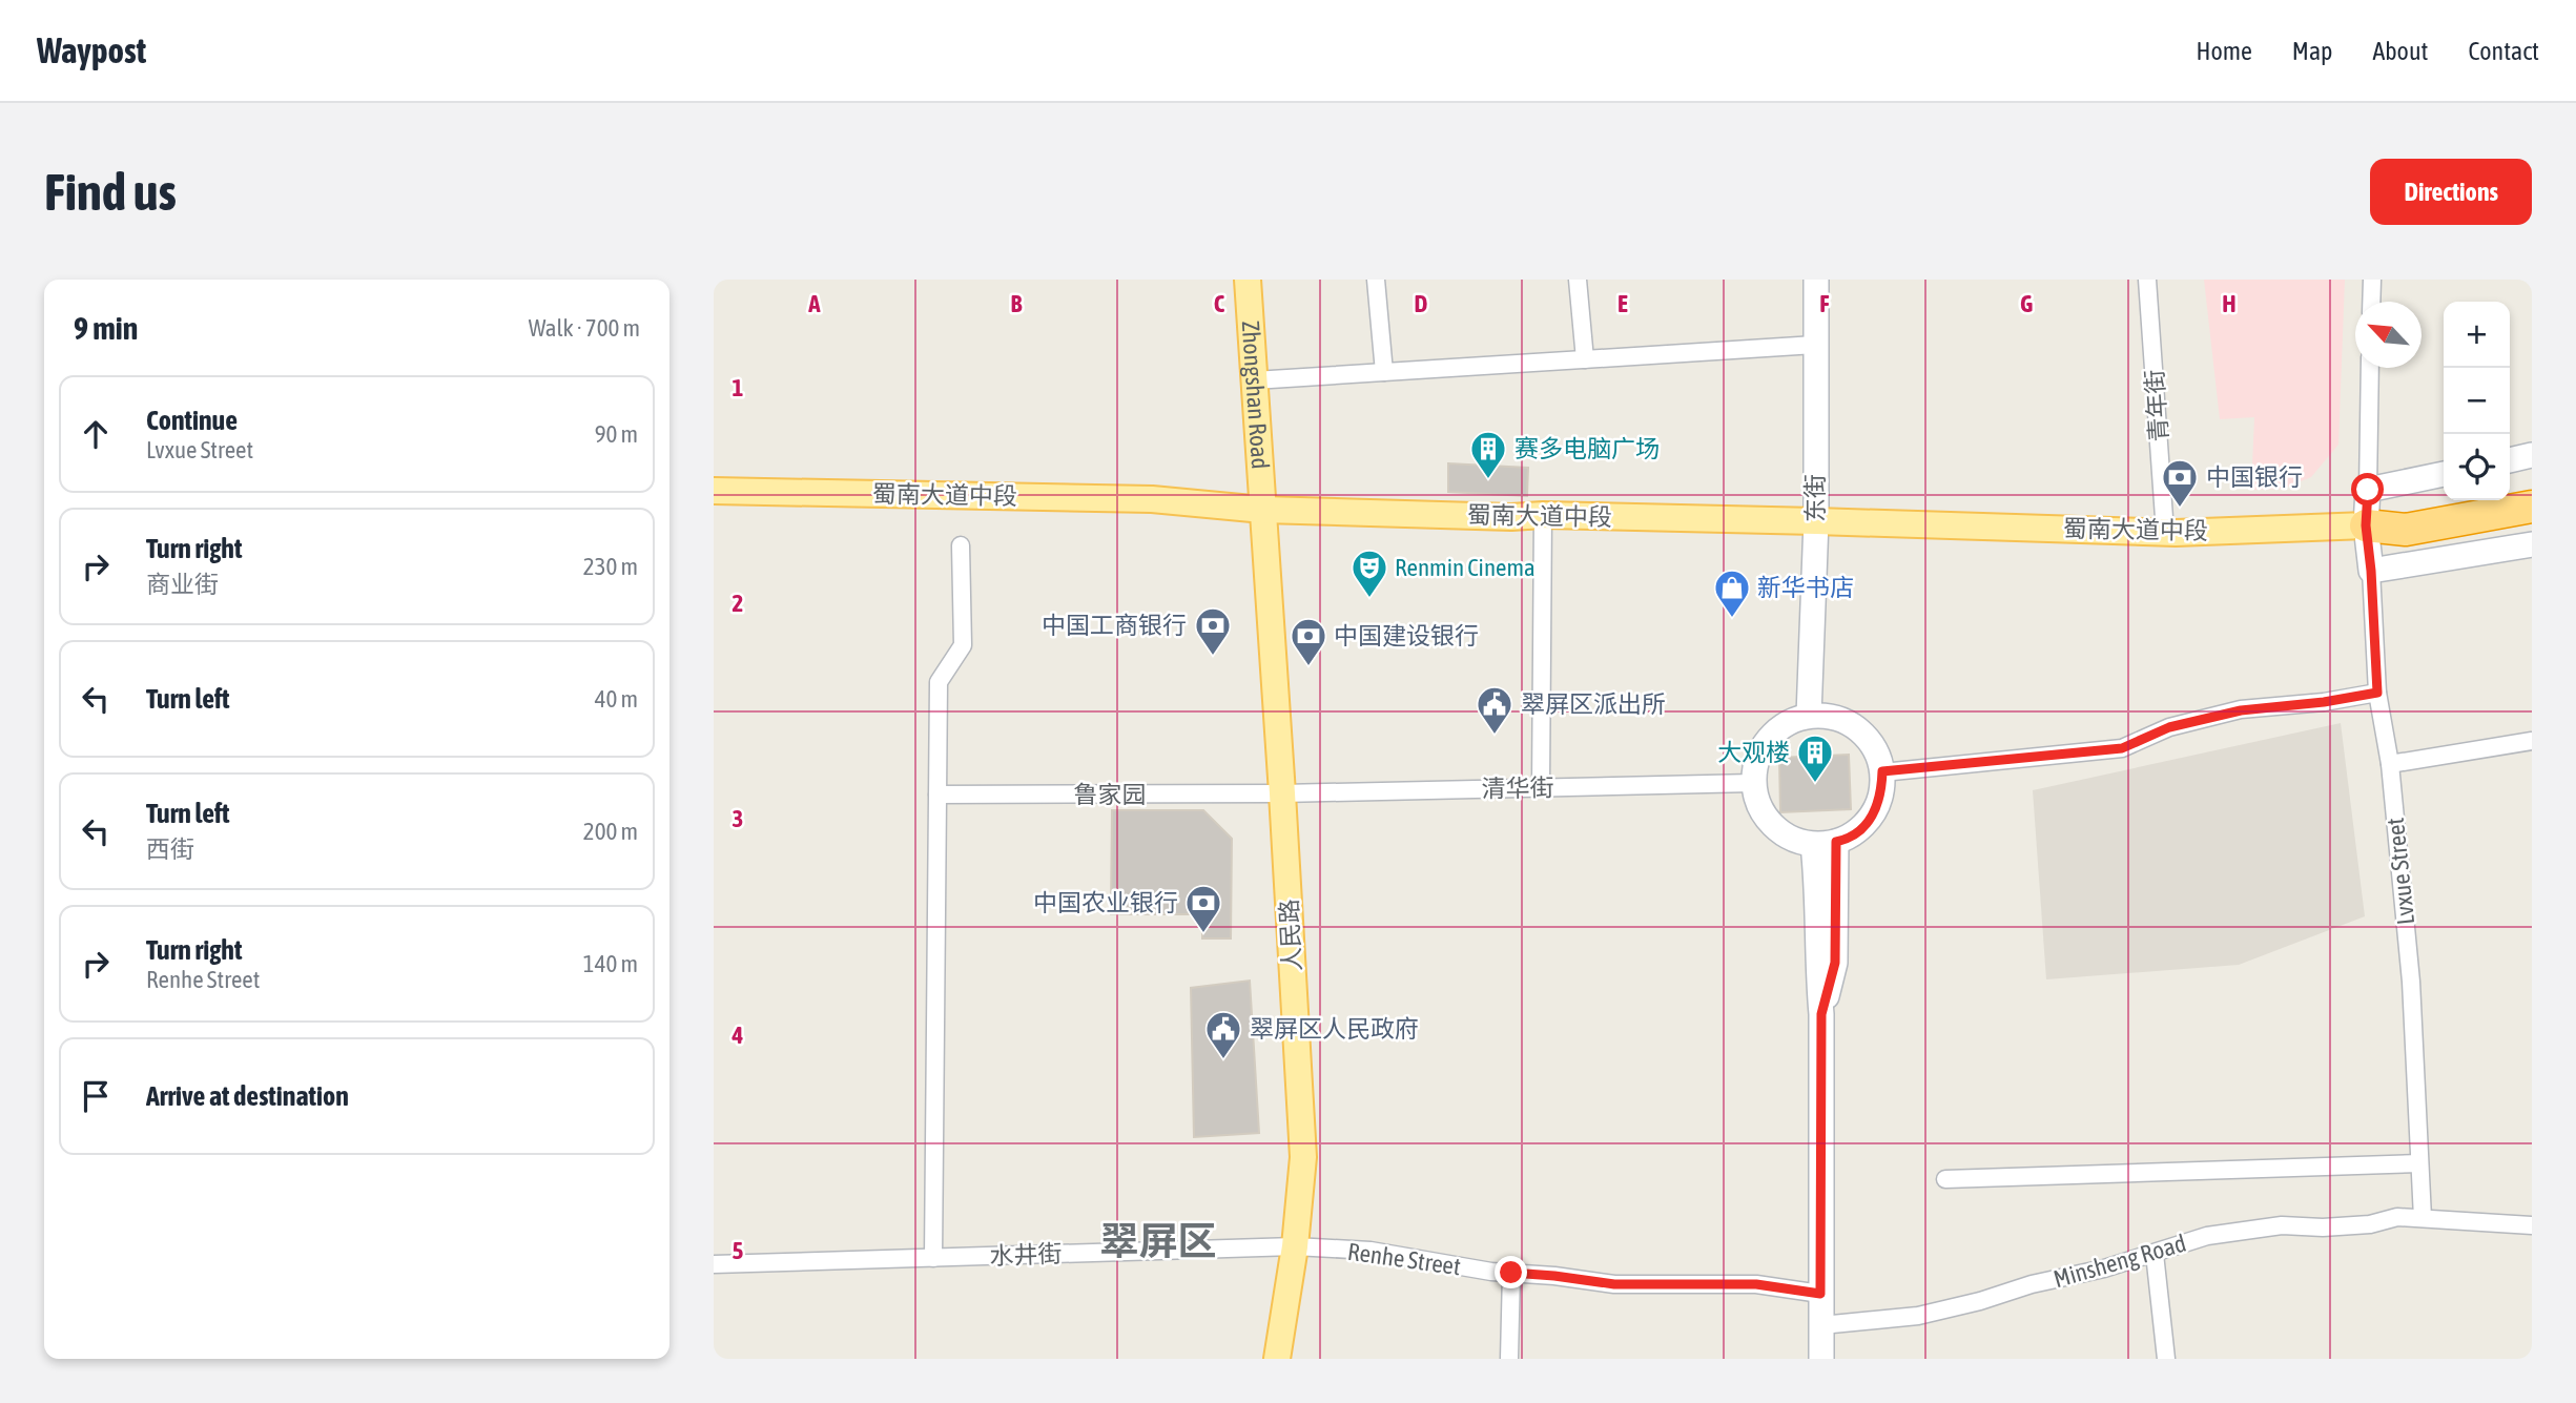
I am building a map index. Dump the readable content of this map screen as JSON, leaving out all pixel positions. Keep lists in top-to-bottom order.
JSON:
{
  "streets": {
    "main road": [
      "Zhongshan Road",
      "蜀南大道中段",
      "东街",
      "Lvxue Street",
      "人民路"
    ],
    "street": [
      "青年街",
      "清华街",
      "鲁家园",
      "水井街",
      "Renhe Street",
      "Minsheng Road"
    ]
  },
  "crossings": [
    ["Zhongshan Road", "蜀南大道中段"],
    ["Zhongshan Road", "人民路"],
    ["青年街", "蜀南大道中段"],
    ["蜀南大道中段", "东街"],
    ["蜀南大道中段", "Lvxue Street"],
    ["蜀南大道中段", "人民路"],
    ["东街", "清华街"],
    ["清华街", "鲁家园"],
    ["清华街", "人民路"],
    ["鲁家园", "人民路"],
    ["Lvxue Street", "Minsheng Road"],
    ["人民路", "水井街"],
    ["人民路", "Renhe Street"],
    ["水井街", "Renhe Street"]
  ],
  "districts": ["翠屏区"],
  "places": {
    "building": ["赛多电脑广场", "大观楼"],
    "bank": [
      "中国银行",
      "中国工商银行",
      "中国建设银行",
      "中国农业银行"
    ],
    "theatre": ["Renmin Cinema"],
    "shop": ["新华书店"],
    "public building": ["翠屏区派出所", "翠屏区人民政府"]
  },
  "north": "top left",
  "page": {
    "header": "Waypost",
    "nav": [
      "Home",
      "Map",
      "About",
      "Contact"
    ],
    "buttons": "Directions",
    "title": "Find us",
    "heading": ["9 min", "Walk · 700 m"],
    "map_buttons": ["+", "−"],
    "list": [
      ["Continue", "Lvxue Street", "90 m"],
      ["Turn right", "商业街", "230 m"],
      ["Turn left", "40 m"],
      ["Turn left", "西街", "200 m"],
      ["Turn right", "Renhe Street", "140 m"],
      "Arrive at destination"
    ]
  },
  "grid": {
    "columns": [
      "A",
      "B",
      "C",
      "D",
      "E",
      "F",
      "G",
      "H"
    ],
    "rows": [
      "1",
      "2",
      "3",
      "4",
      "5"
    ]
  }
}
